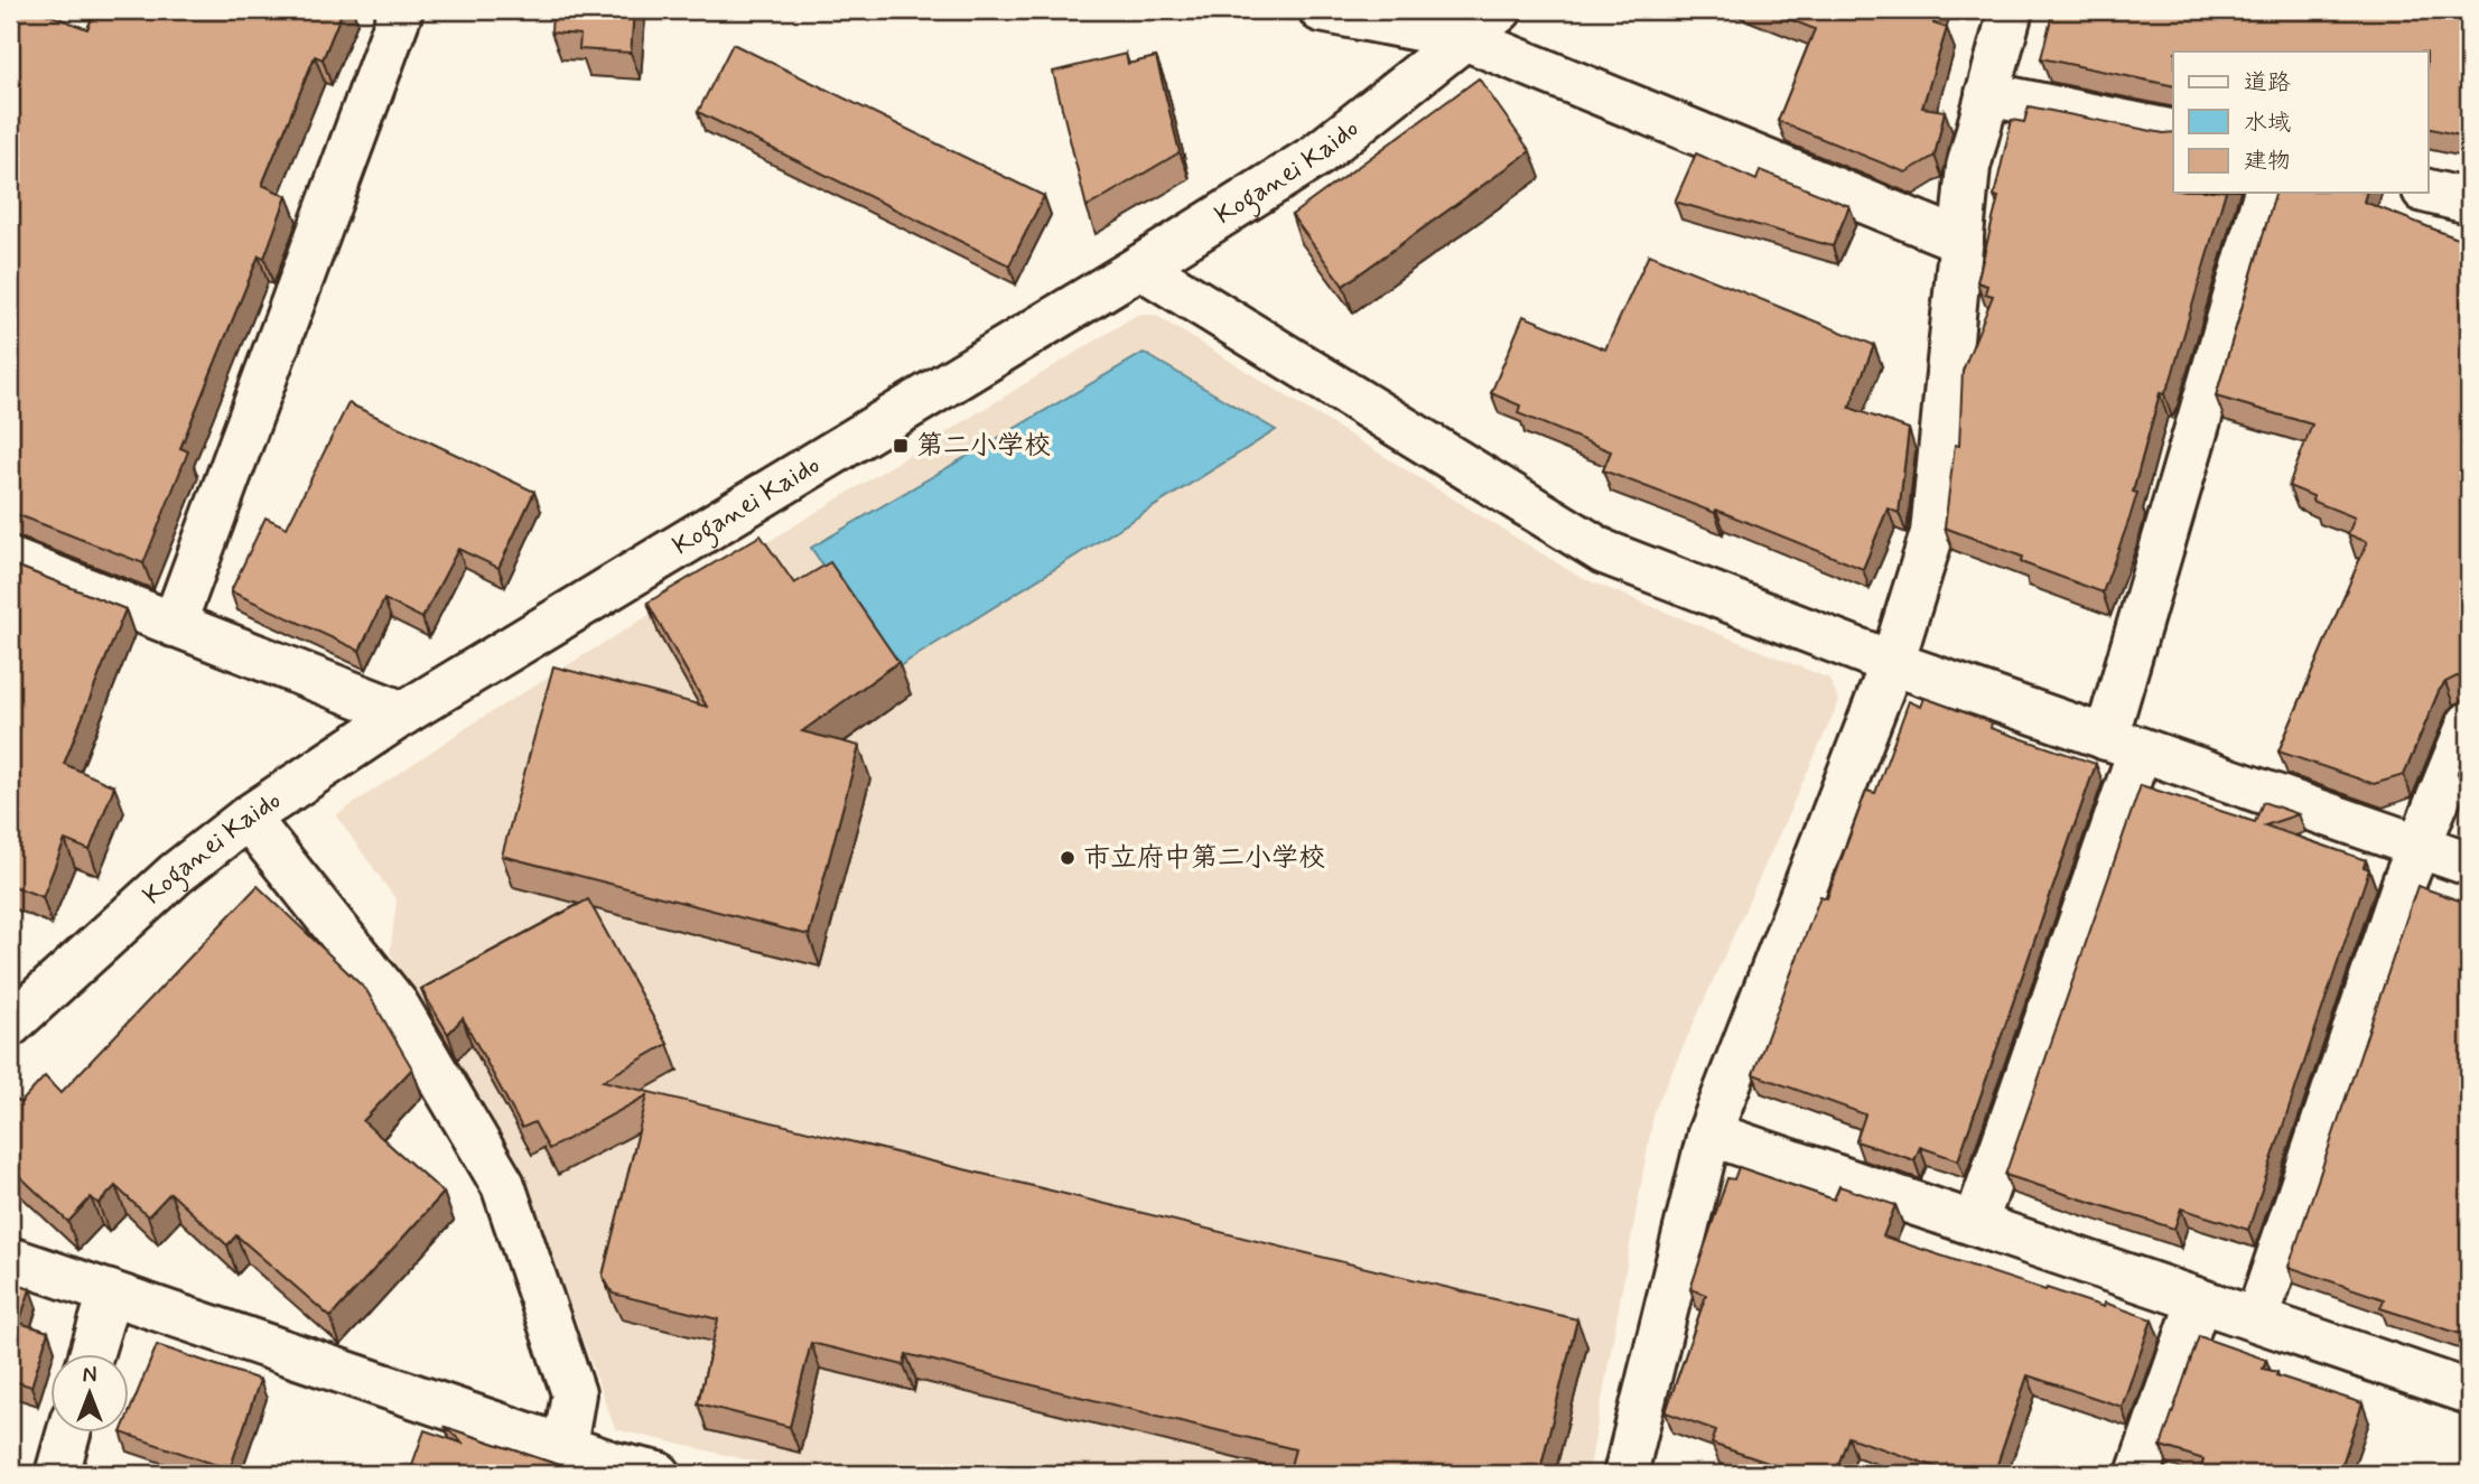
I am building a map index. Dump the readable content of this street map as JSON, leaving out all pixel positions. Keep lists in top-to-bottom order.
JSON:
{
  "streets": {
    "street": ["Koganei Kaido"]
  },
  "places": {
    "transit": ["第二小学校"],
    "other": ["市立府中第二小学校"]
  },
  "legend": ["道路", "水域", "建物"],
  "north": "top"
}
